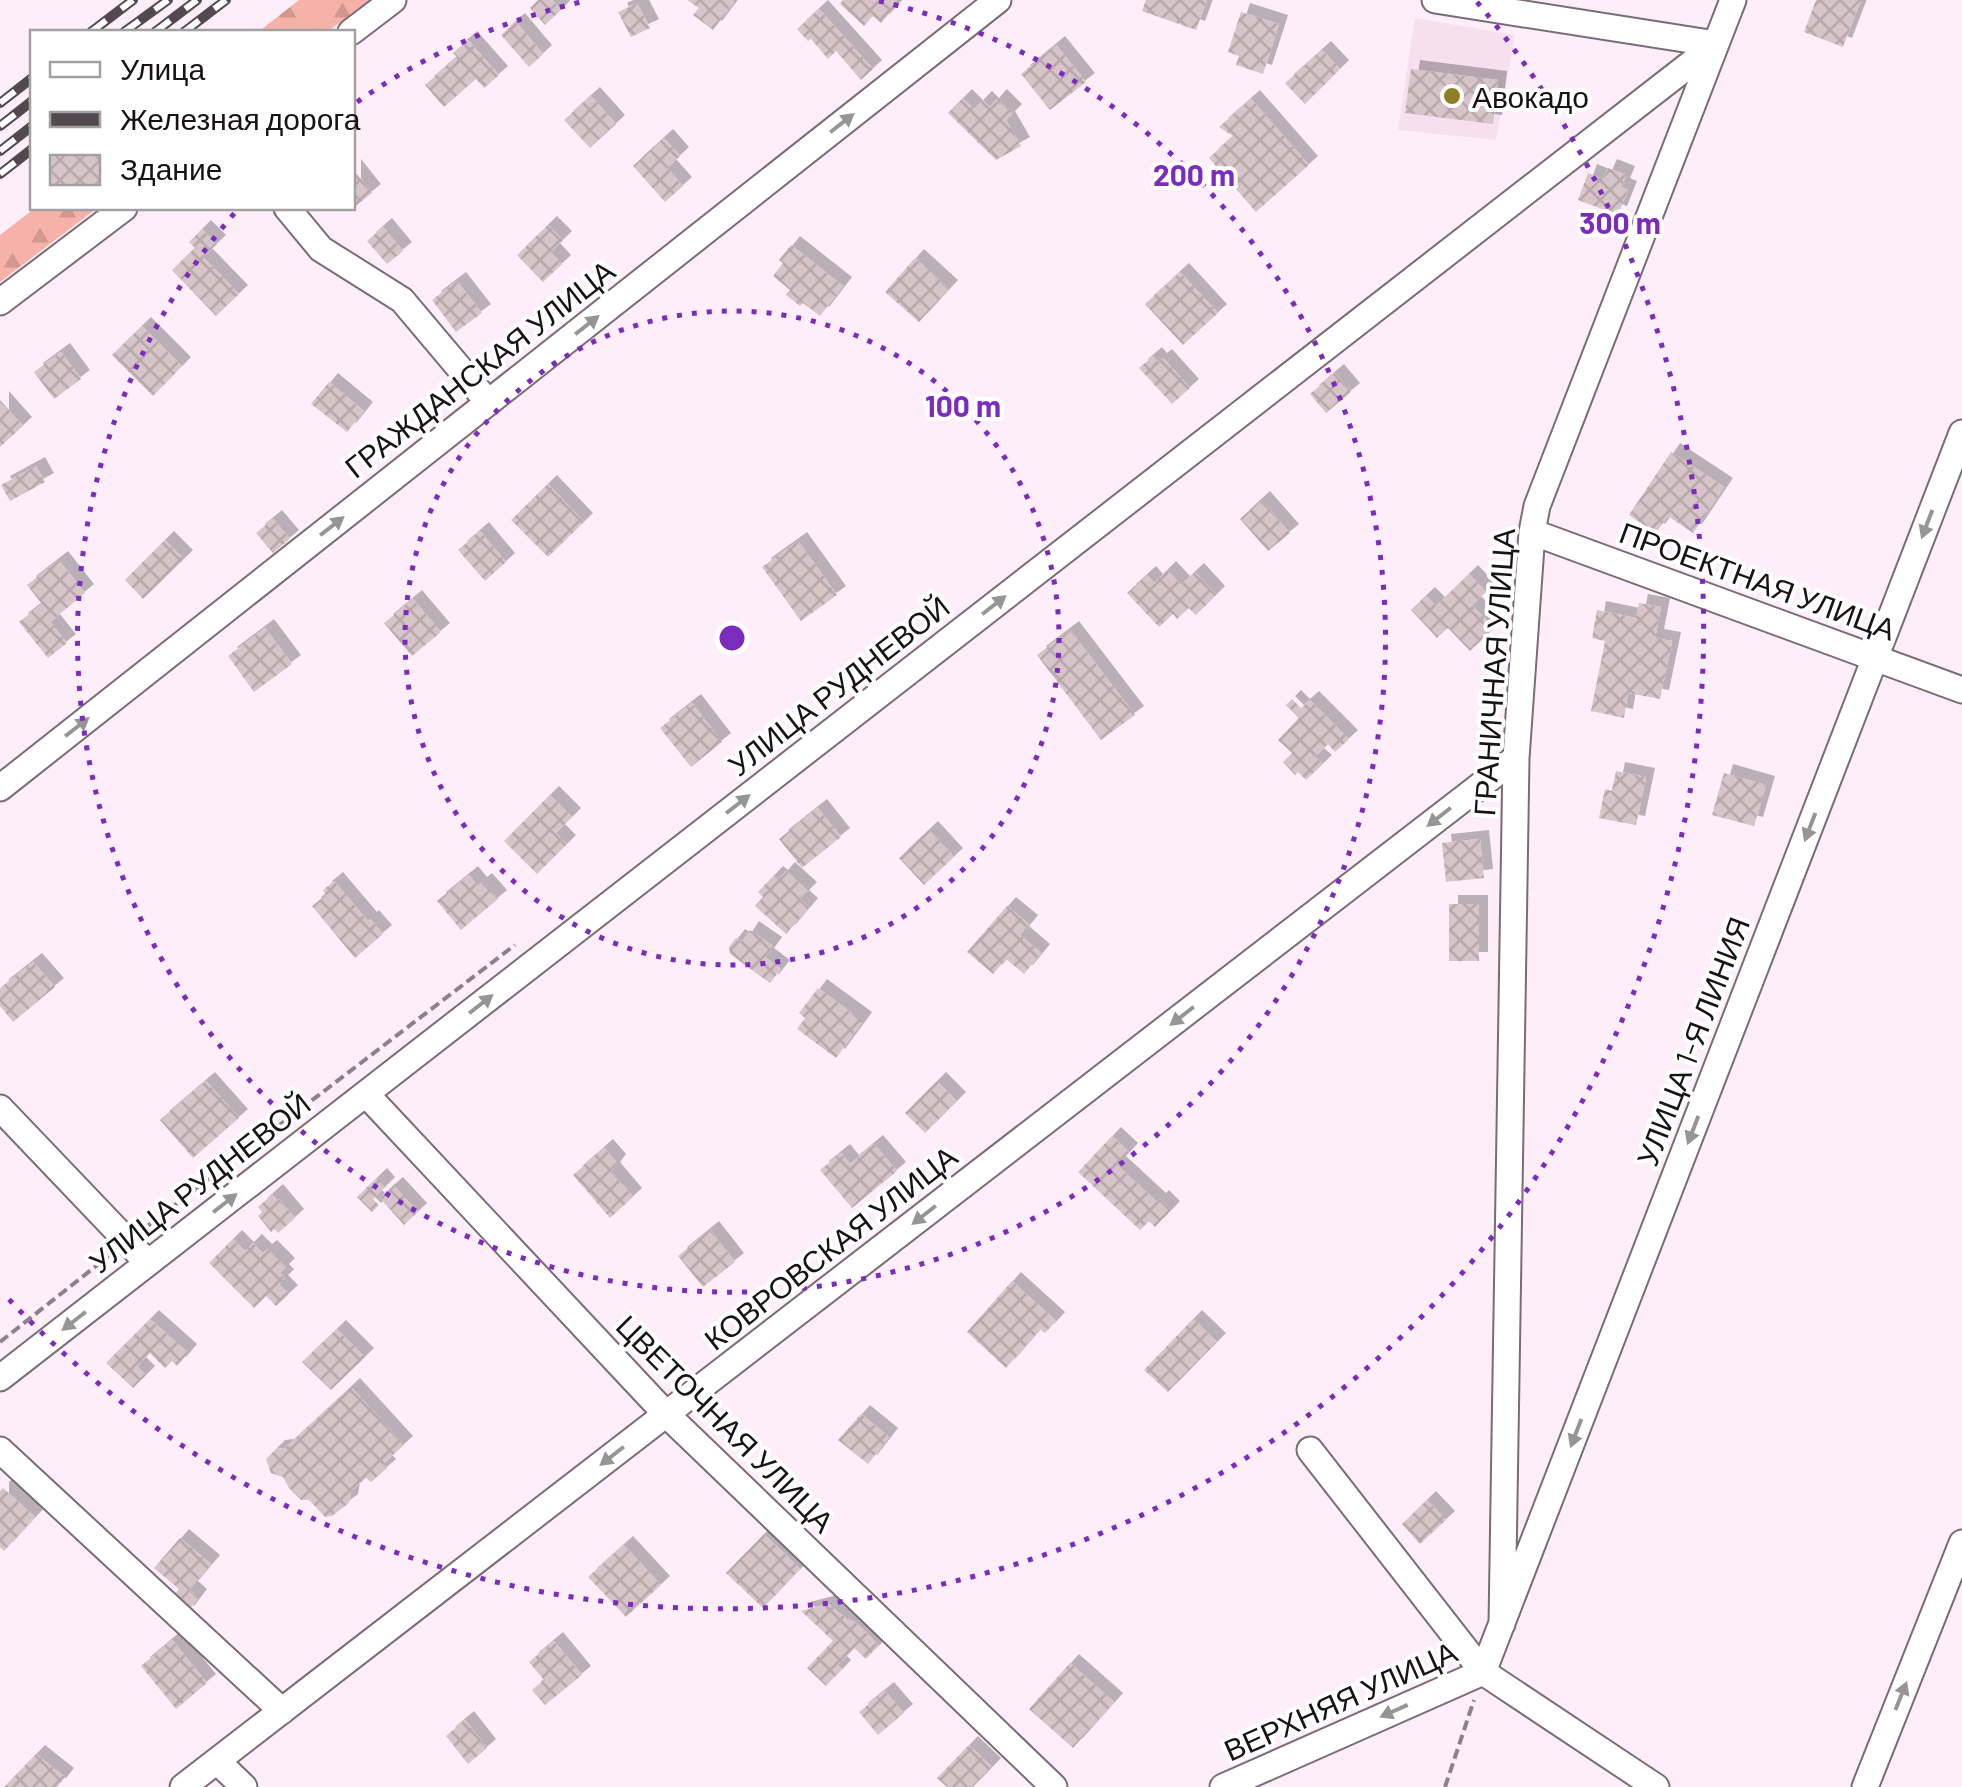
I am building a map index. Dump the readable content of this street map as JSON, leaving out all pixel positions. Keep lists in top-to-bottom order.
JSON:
{
  "streets": {
    "street": [
      "ГРАЖДАНСКАЯ УЛИЦА",
      "ПРОЕКТНАЯ УЛИЦА",
      "ГРАНИЧНАЯ УЛИЦА",
      "УЛИЦА РУДНЕВОЙ",
      "УЛИЦА 1-Я ЛИНИЯ",
      "КОВРОВСКАЯ УЛИЦА",
      "ЦВЕТОЧНАЯ УЛИЦА",
      "ВЕРХНЯЯ УЛИЦА"
    ]
  },
  "crossings": [
    ["ПРОЕКТНАЯ УЛИЦА", "ГРАНИЧНАЯ УЛИЦА"],
    ["ПРОЕКТНАЯ УЛИЦА", "УЛИЦА 1-Я ЛИНИЯ"],
    ["ГРАНИЧНАЯ УЛИЦА", "УЛИЦА РУДНЕВОЙ"],
    ["ГРАНИЧНАЯ УЛИЦА", "УЛИЦА 1-Я ЛИНИЯ"],
    ["ГРАНИЧНАЯ УЛИЦА", "КОВРОВСКАЯ УЛИЦА"],
    ["УЛИЦА РУДНЕВОЙ", "ЦВЕТОЧНАЯ УЛИЦА"],
    ["УЛИЦА 1-Я ЛИНИЯ", "ВЕРХНЯЯ УЛИЦА"],
    ["КОВРОВСКАЯ УЛИЦА", "ЦВЕТОЧНАЯ УЛИЦА"]
  ],
  "one_way": [
    "ГРАЖДАНСКАЯ УЛИЦА",
    "УЛИЦА РУДНЕВОЙ",
    "УЛИЦА 1-Я ЛИНИЯ",
    "КОВРОВСКАЯ УЛИЦА",
    "ВЕРХНЯЯ УЛИЦА"
  ],
  "places": ["Авокадо"],
  "legend": ["Улица", "Железная дорога", "Здание"],
  "rings": ["200 m", "300 m", "100 m"]
}
